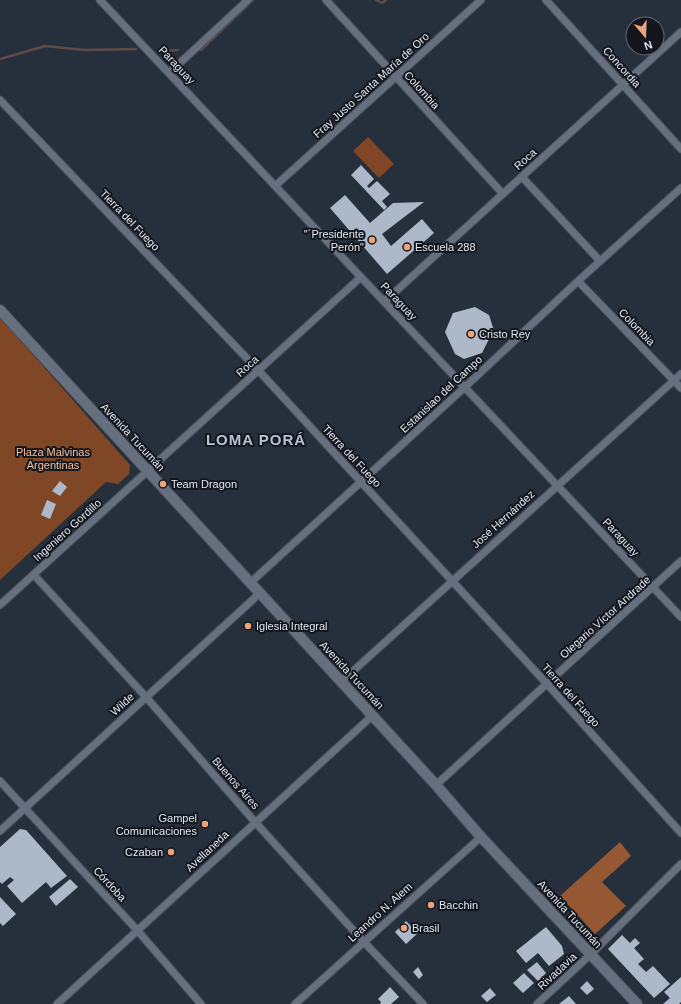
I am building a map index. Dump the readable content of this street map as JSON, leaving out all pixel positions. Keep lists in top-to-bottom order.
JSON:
{
  "streets": {
    "main road": ["Avenida Tucumán"],
    "street": [
      "Paraguay",
      "Concordia",
      "Fray Justo Santa María de Oro",
      "Colombia",
      "Roca",
      "Tierra del Fuego",
      "Estanislao del Campo",
      "José Hernández",
      "Ingeniero Gordillo",
      "Olegario Víctor Andrade",
      "Wilde",
      "Buenos Aires",
      "Avellaneda",
      "Córdoba",
      "Leandro N. Alem",
      "Rivadavia"
    ]
  },
  "crossings": [
    ["Paraguay", "Fray Justo Santa María de Oro"],
    ["Paraguay", "Roca"],
    ["Paraguay", "Estanislao del Campo"],
    ["Paraguay", "José Hernández"],
    ["Paraguay", "Olegario Víctor Andrade"],
    ["Concordia", "Roca"],
    ["Fray Justo Santa María de Oro", "Colombia"],
    ["Colombia", "Roca"],
    ["Colombia", "Estanislao del Campo"],
    ["Colombia", "José Hernández"],
    ["Roca", "Tierra del Fuego"],
    ["Roca", "Avenida Tucumán"],
    ["Roca", "Ingeniero Gordillo"],
    ["Tierra del Fuego", "Estanislao del Campo"],
    ["Tierra del Fuego", "José Hernández"],
    ["Tierra del Fuego", "Olegario Víctor Andrade"],
    ["Estanislao del Campo", "Avenida Tucumán"],
    ["Avenida Tucumán", "José Hernández"],
    ["Avenida Tucumán", "Ingeniero Gordillo"],
    ["Avenida Tucumán", "Olegario Víctor Andrade"],
    ["Avenida Tucumán", "Wilde"],
    ["Avenida Tucumán", "Avellaneda"],
    ["Avenida Tucumán", "Leandro N. Alem"],
    ["Avenida Tucumán", "Rivadavia"],
    ["Ingeniero Gordillo", "Buenos Aires"],
    ["Wilde", "Buenos Aires"],
    ["Wilde", "Córdoba"],
    ["Buenos Aires", "Avellaneda"],
    ["Buenos Aires", "Leandro N. Alem"],
    ["Avellaneda", "Córdoba"]
  ],
  "districts": ["LOMA PORÁ"],
  "parks": ["Plaza Malvinas Argentinas"],
  "places": [
    "\"´Presidente Perón\"",
    "Escuela 288",
    "Cristo Rey",
    "Team Dragon",
    "Iglesia Integral",
    "Gampel Comunicaciones",
    "Czaban",
    "Bacchin",
    "Brasil"
  ],
  "north": "bottom"
}
